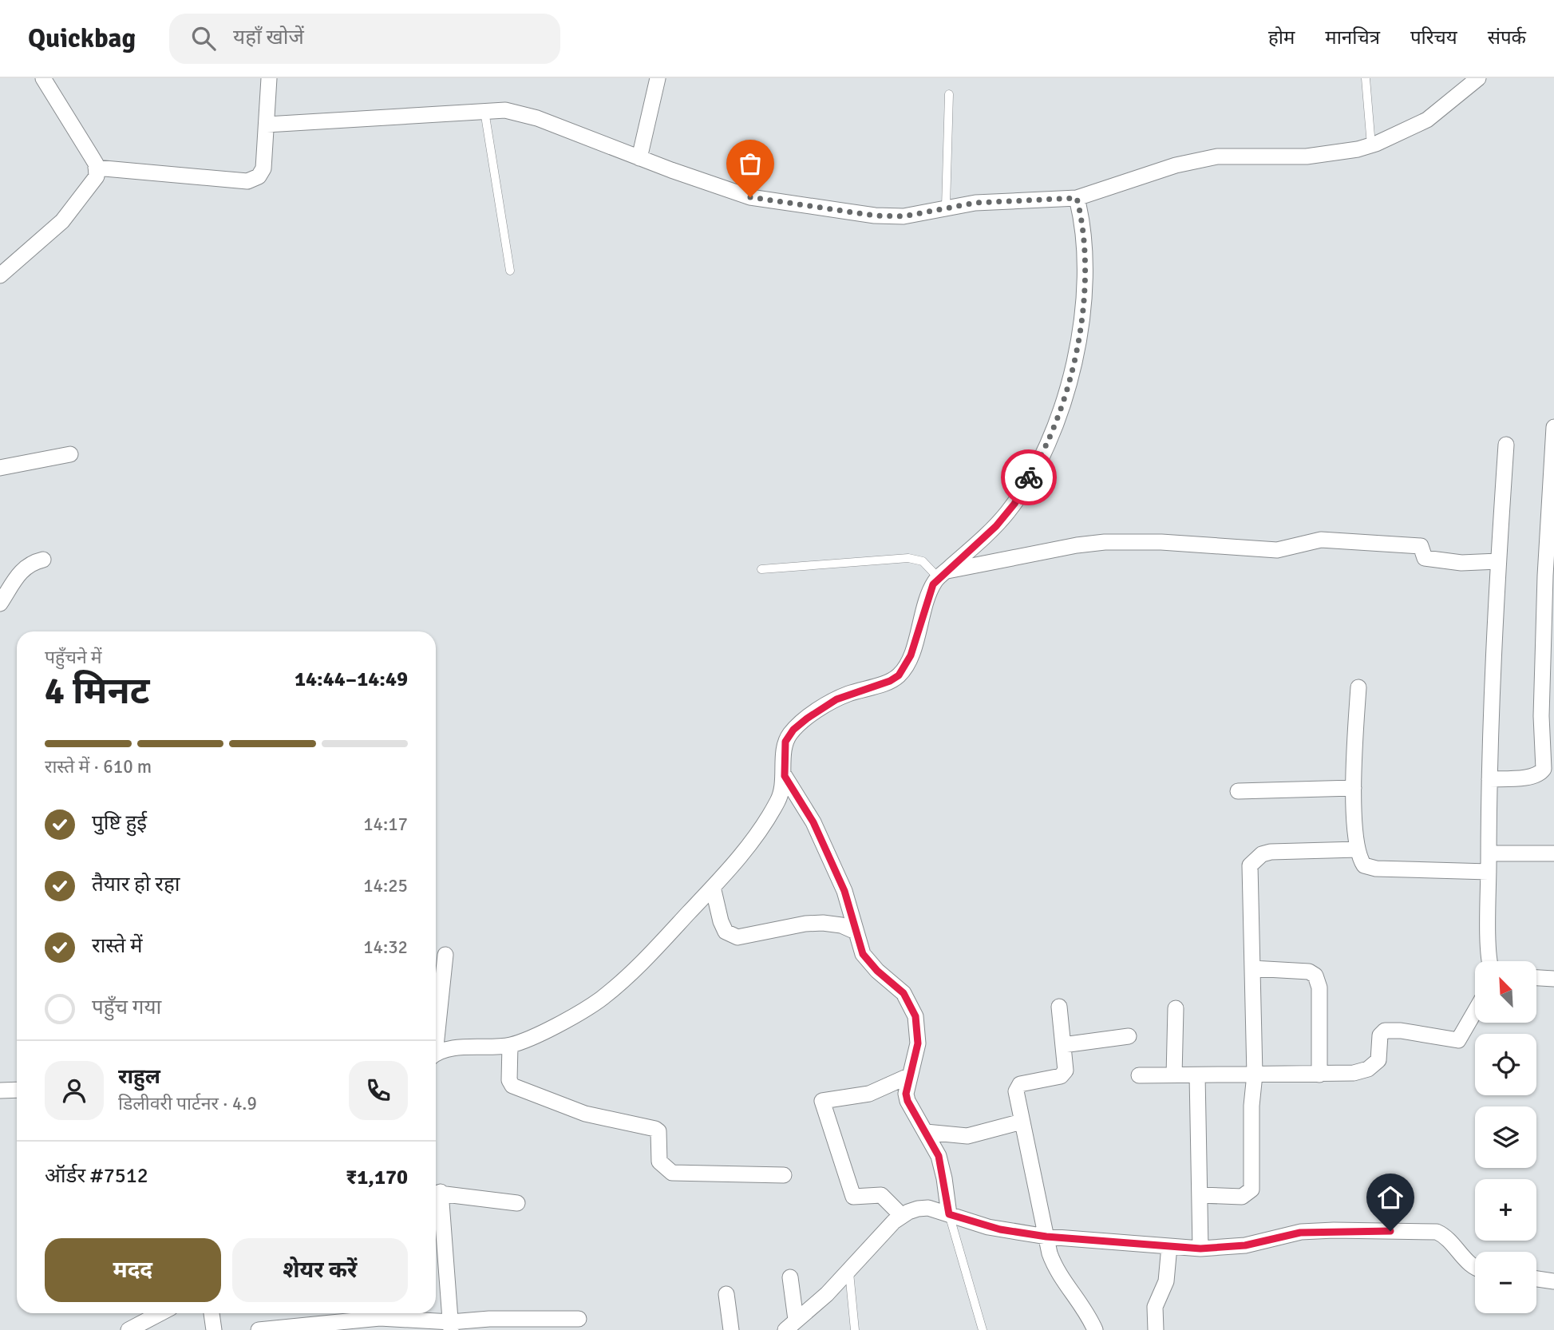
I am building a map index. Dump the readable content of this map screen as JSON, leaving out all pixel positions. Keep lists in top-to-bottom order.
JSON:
{
  "north": "top left",
  "page": {
    "header": "Quickbag",
    "search": "यहाँ खोजें",
    "nav": [
      "होम",
      "मानचित्र",
      "परिचय",
      "संपर्क"
    ],
    "heading": ["4 मिनट", "पहुँचने में", "14:44–14:49"],
    "panel": [
      "राहुल",
      "डिलीवरी पार्टनर · 4.9",
      "ऑर्डर #7512",
      "₹1,170"
    ],
    "bar": "रास्ते में · 610 m",
    "list": [
      ["पुष्टि हुई", "14:17"],
      ["तैयार हो रहा", "14:25"],
      ["रास्ते में", "14:32"],
      "पहुँच गया"
    ],
    "map_buttons": ["+", "−"],
    "buttons": ["मदद", "शेयर करें"]
  }
}
